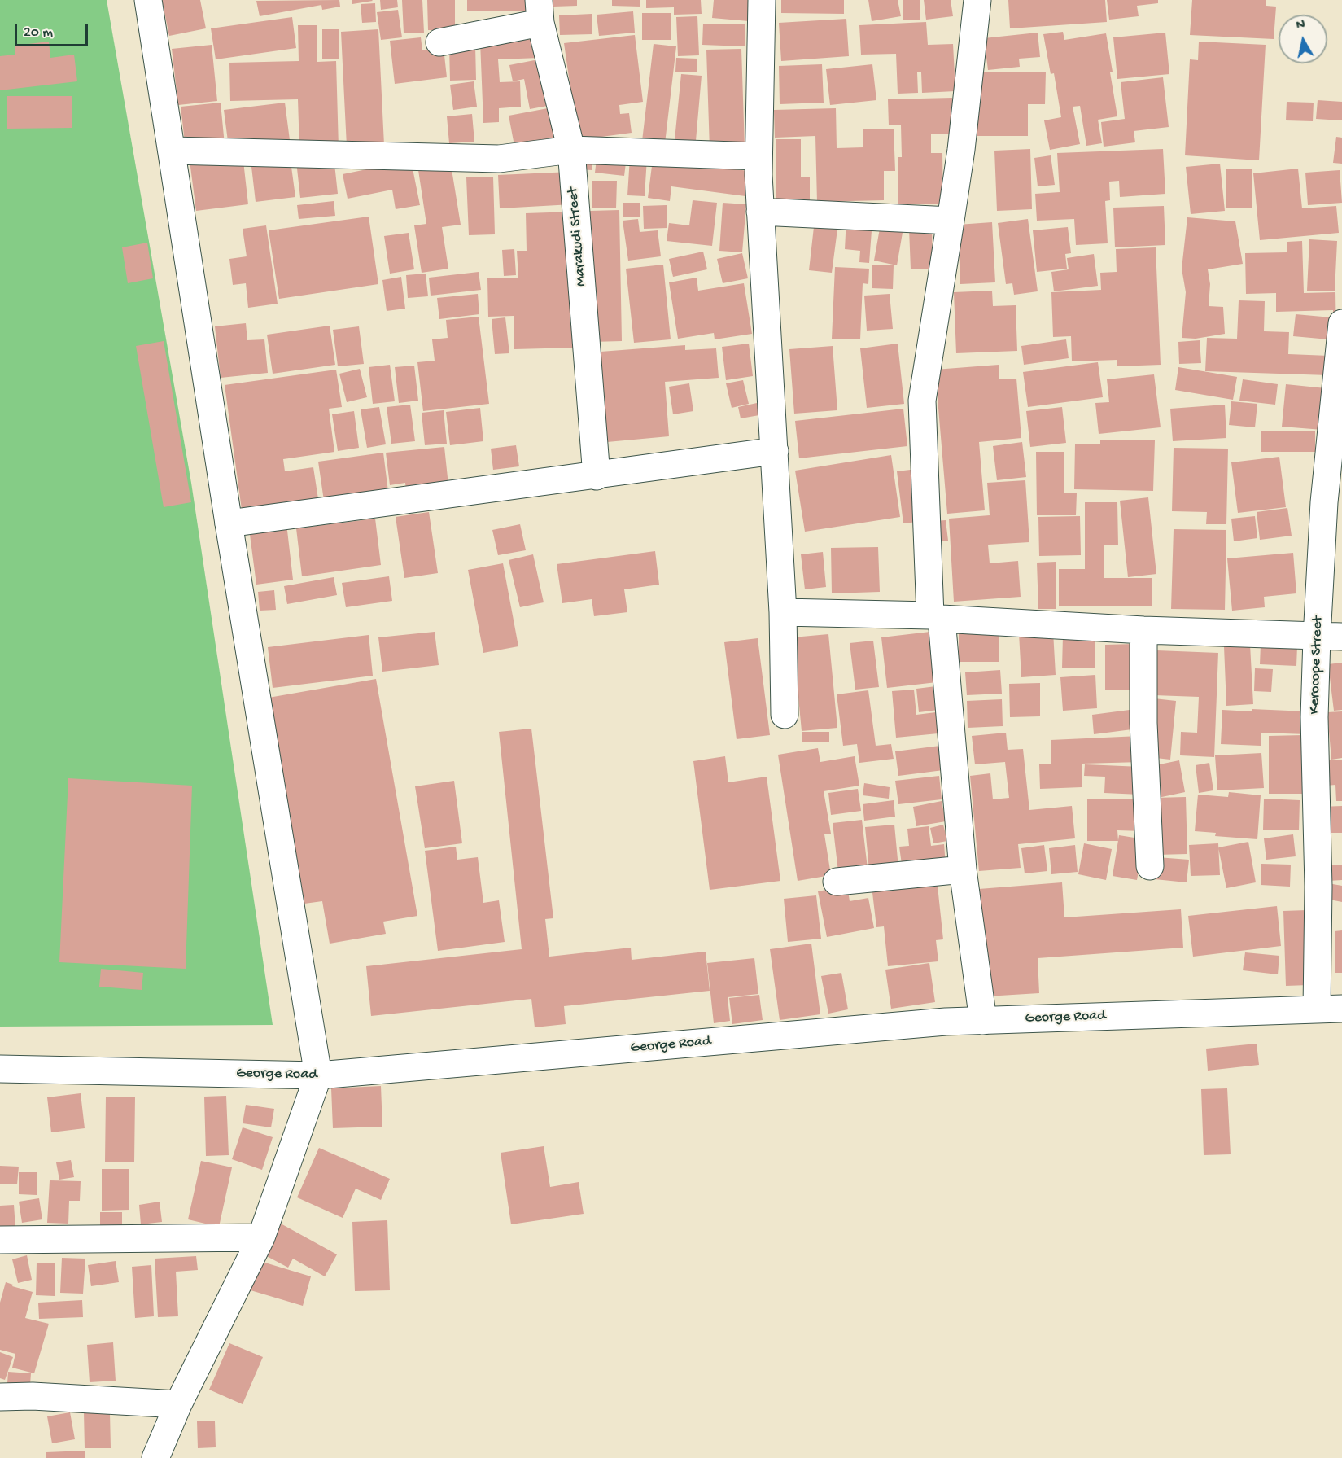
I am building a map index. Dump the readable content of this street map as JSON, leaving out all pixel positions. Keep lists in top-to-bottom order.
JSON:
{
  "streets": {
    "street": ["Marakudi Street", "Kerocope Street", "George Road"]
  },
  "crossings": [
    ["Kerocope Street", "George Road"]
  ],
  "scale_bar": "20 m",
  "north": "top"
}
